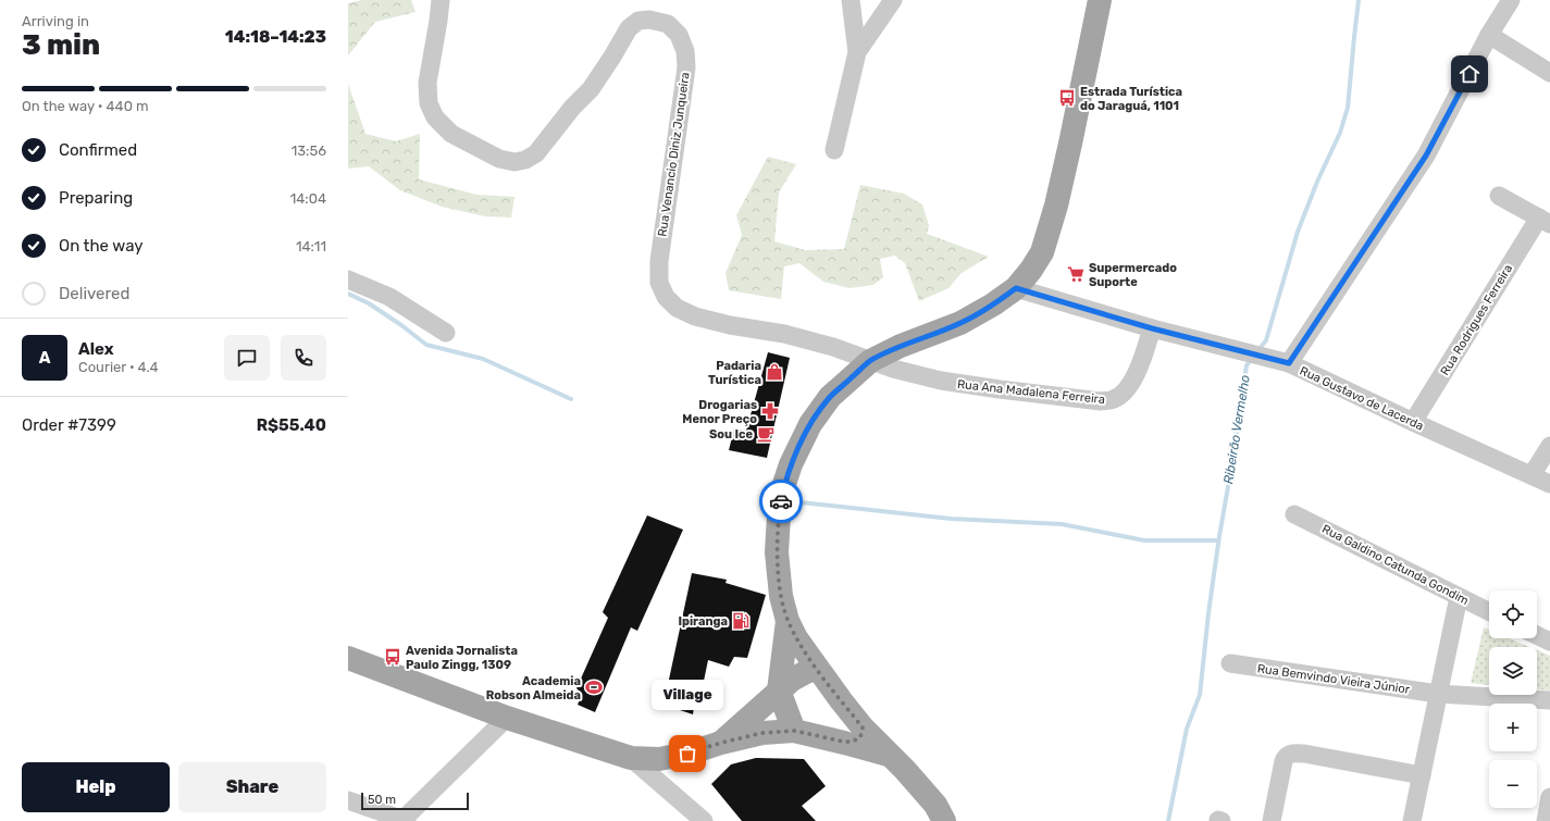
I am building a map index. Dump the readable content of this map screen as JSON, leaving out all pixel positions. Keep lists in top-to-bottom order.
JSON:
{
  "streets": {
    "street": [
      "Rua Venancio Diniz Junqueira",
      "Rua Rodrigues Ferreira",
      "Rua Ana Madalena Ferreira",
      "Rua Gustavo de Lacerda",
      "Rua Galdino Catunda Gondim",
      "Rua Bemvindo Vieira Júnior"
    ]
  },
  "crossings": [
    ["Rua Venancio Diniz Junqueira", "Rua Ana Madalena Ferreira"],
    ["Rua Rodrigues Ferreira", "Rua Gustavo de Lacerda"],
    ["Rua Ana Madalena Ferreira", "Rua Gustavo de Lacerda"]
  ],
  "water": ["Ribeirão Vermelho"],
  "places": {
    "bus stop": ["Estrada Turística do Jaraguá, 1101", "Avenida Jornalista Paulo Zingg, 1309"],
    "supermarket": ["Supermercado Suporte"],
    "shop": ["Padaria Turística"],
    "pharmacy": ["Drogarias Menor Preço"],
    "cafe": ["Sou Ice"],
    "fuel station": ["Ipiranga"],
    "sports": ["Academia Robson Almeida"],
    "other": ["Village"]
  },
  "scale_bar": "50 m",
  "page": {
    "heading": ["3 min", "Arriving in", "14:18–14:23"],
    "panel": [
      "Alex",
      "Courier · 4.4",
      "Order #7399",
      "R$55.40"
    ],
    "bar": "On the way · 440 m",
    "list": [
      ["Confirmed", "13:56"],
      ["Preparing", "14:04"],
      ["On the way", "14:11"],
      "Delivered"
    ],
    "round": "A",
    "map_buttons": ["+", "−"],
    "bubble": "Village",
    "buttons": ["Help", "Share"],
    "scale": "50 m"
  }
}
